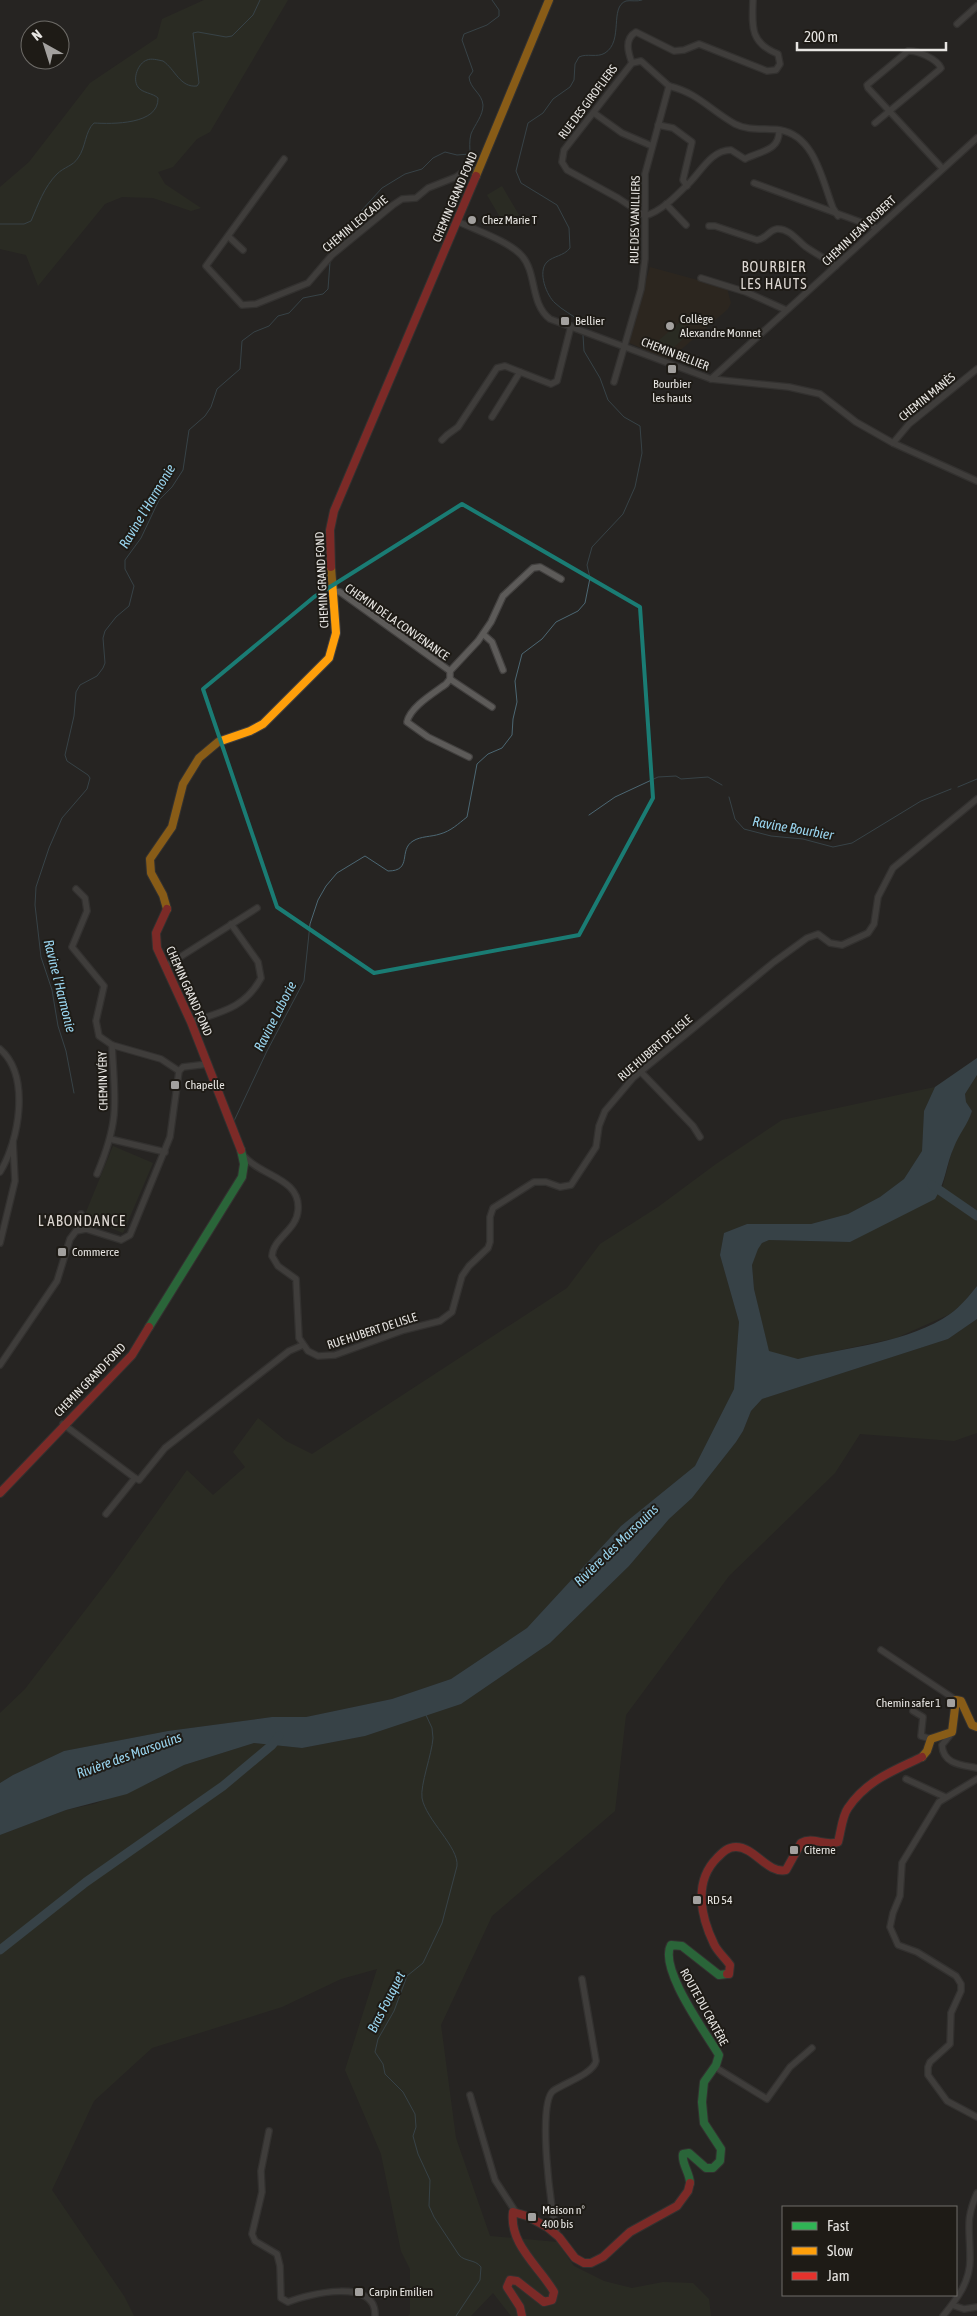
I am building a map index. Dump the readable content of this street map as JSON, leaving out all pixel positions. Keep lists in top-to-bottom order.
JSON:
{
  "streets": {
    "street": [
      "RUE DES GIROFLIERS",
      "CHEMIN GRAND FOND",
      "RUE DES VANILLIERS",
      "CHEMIN LEOCADIE",
      "CHEMIN JEAN ROBERT",
      "CHEMIN BELLIER",
      "CHEMIN MANÈS",
      "CHEMIN DE LA CONVENANCE",
      "RUE HUBERT DE LISLE",
      "CHEMIN VÉRY",
      "ROUTE DU CRATÈRE"
    ]
  },
  "crossings": [
    ["RUE DES GIROFLIERS", "RUE DES VANILLIERS"],
    ["CHEMIN GRAND FOND", "CHEMIN LEOCADIE"],
    ["CHEMIN GRAND FOND", "CHEMIN BELLIER"],
    ["CHEMIN GRAND FOND", "CHEMIN DE LA CONVENANCE"],
    ["RUE DES VANILLIERS", "CHEMIN BELLIER"],
    ["CHEMIN JEAN ROBERT", "CHEMIN BELLIER"],
    ["CHEMIN BELLIER", "CHEMIN MANÈS"]
  ],
  "districts": ["BOURBIER LES HAUTS", "L'ABONDANCE"],
  "water": [
    "Ravine l'Harmonie",
    "Ravine Bourbier",
    "Ravine Laborie",
    "Rivière des Marsouins",
    "Bras Fouquet"
  ],
  "places": {
    "other": ["Chez Marie T", "Collège Alexandre Monnet"],
    "transit": [
      "Bellier",
      "Bourbier les hauts",
      "Chapelle",
      "Commerce",
      "Chemin safer 1",
      "Citerne",
      "RD 54",
      "Maison n° 400 bis",
      "Carpin Emilien"
    ]
  },
  "legend": ["Fast", "Slow", "Jam"],
  "scale_bar": "200 m",
  "north": "top left"
}
